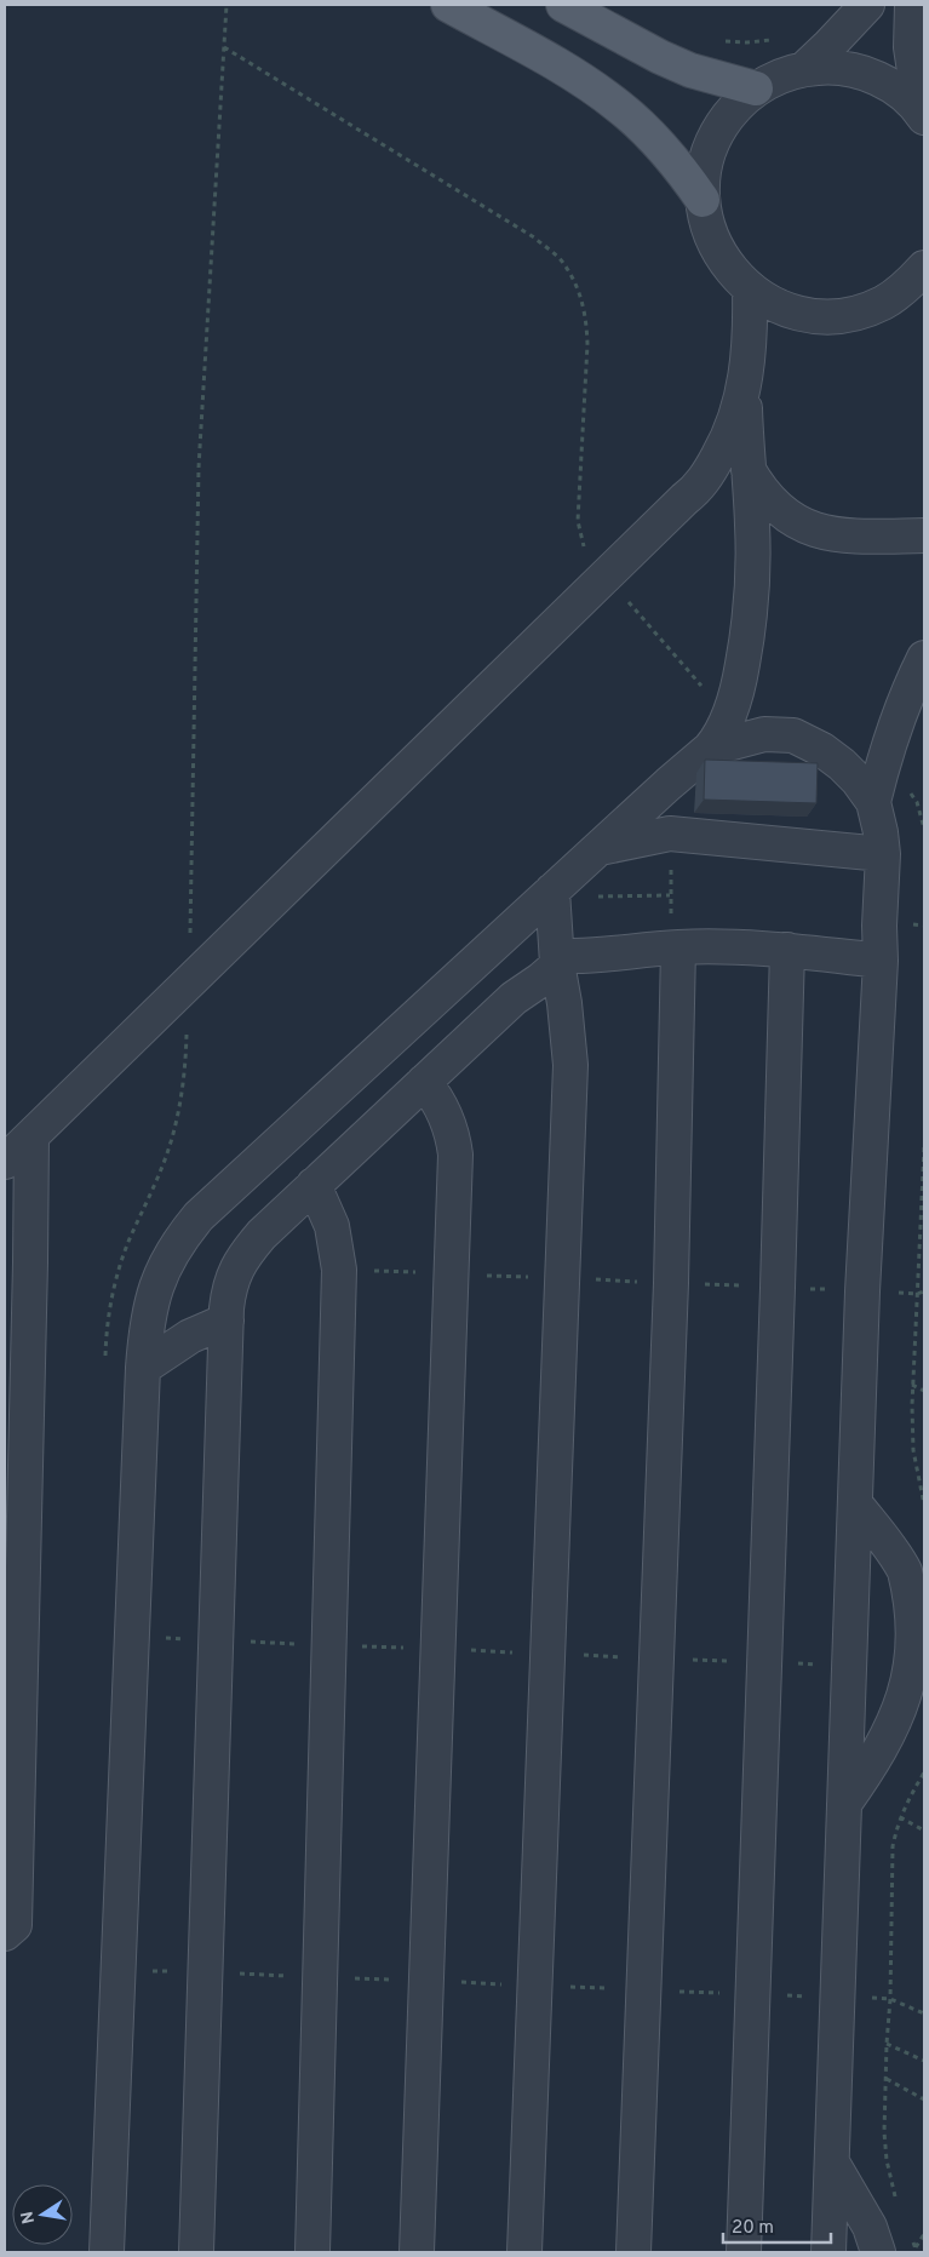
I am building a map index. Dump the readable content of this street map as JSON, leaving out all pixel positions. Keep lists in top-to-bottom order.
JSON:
{
  "scale_bar": "20 m",
  "north": "left"
}
